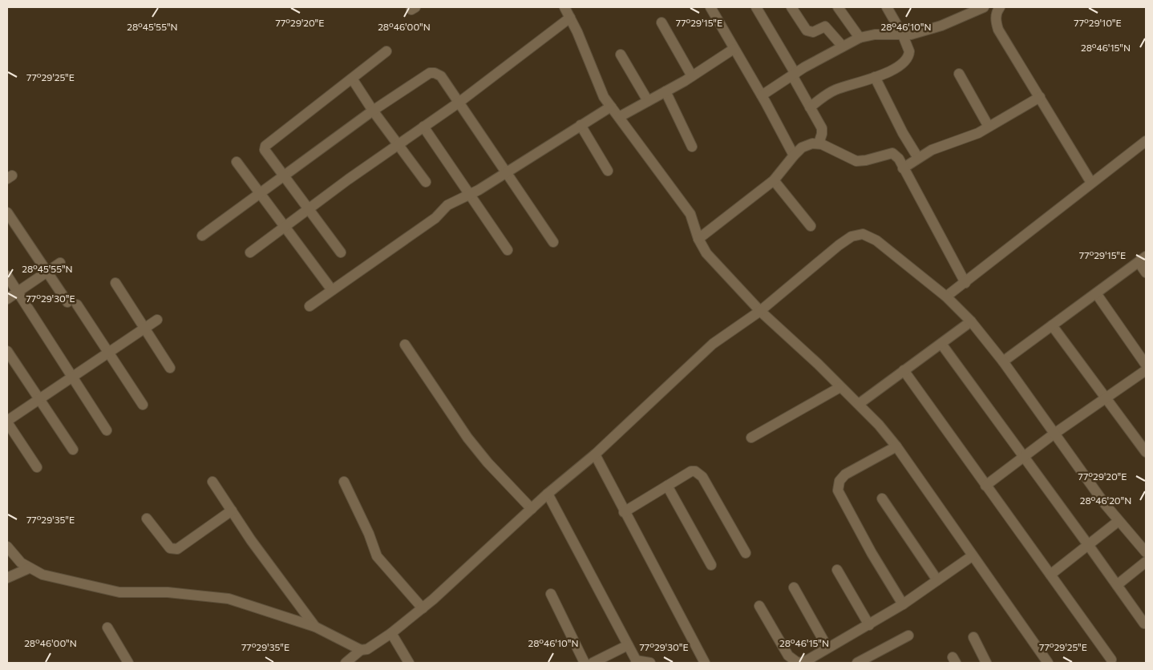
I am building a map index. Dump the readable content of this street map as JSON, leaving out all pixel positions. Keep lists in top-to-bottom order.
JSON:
{
  "coordinates": [
    "77°29'15\"E",
    "77°29'20\"E",
    "77°29'10\"E",
    "28°45'55\"N",
    "28°46'00\"N",
    "28°46'10\"N",
    "28°46'15\"N",
    "77°29'25\"E",
    "77°29'30\"E",
    "28°46'20\"N",
    "77°29'35\"E"
  ]
}
